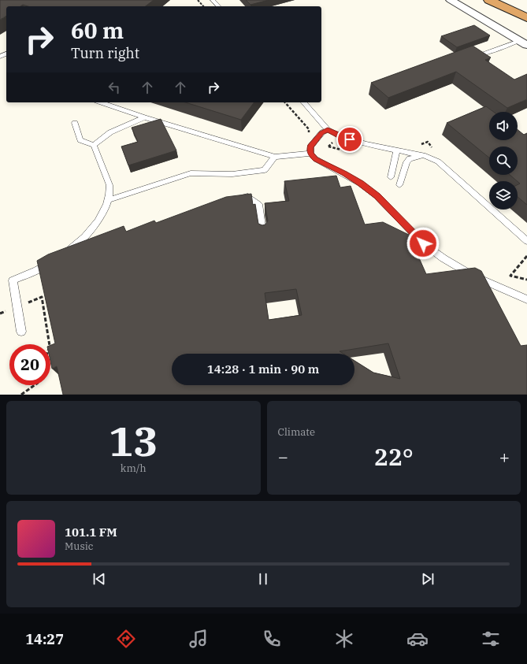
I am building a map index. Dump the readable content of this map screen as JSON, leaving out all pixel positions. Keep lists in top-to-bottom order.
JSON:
{
  "page": {
    "turn": ["60 m", "Turn right"],
    "limit": "20",
    "trip": "14:28 · 1 min · 90 m",
    "tile": [
      ["13", "km/h"],
      "Climate"
    ],
    "heat": ["−", "22°", "+"],
    "song": ["101.1 FM", "Music"],
    "tabs": "14:27"
  }
}
